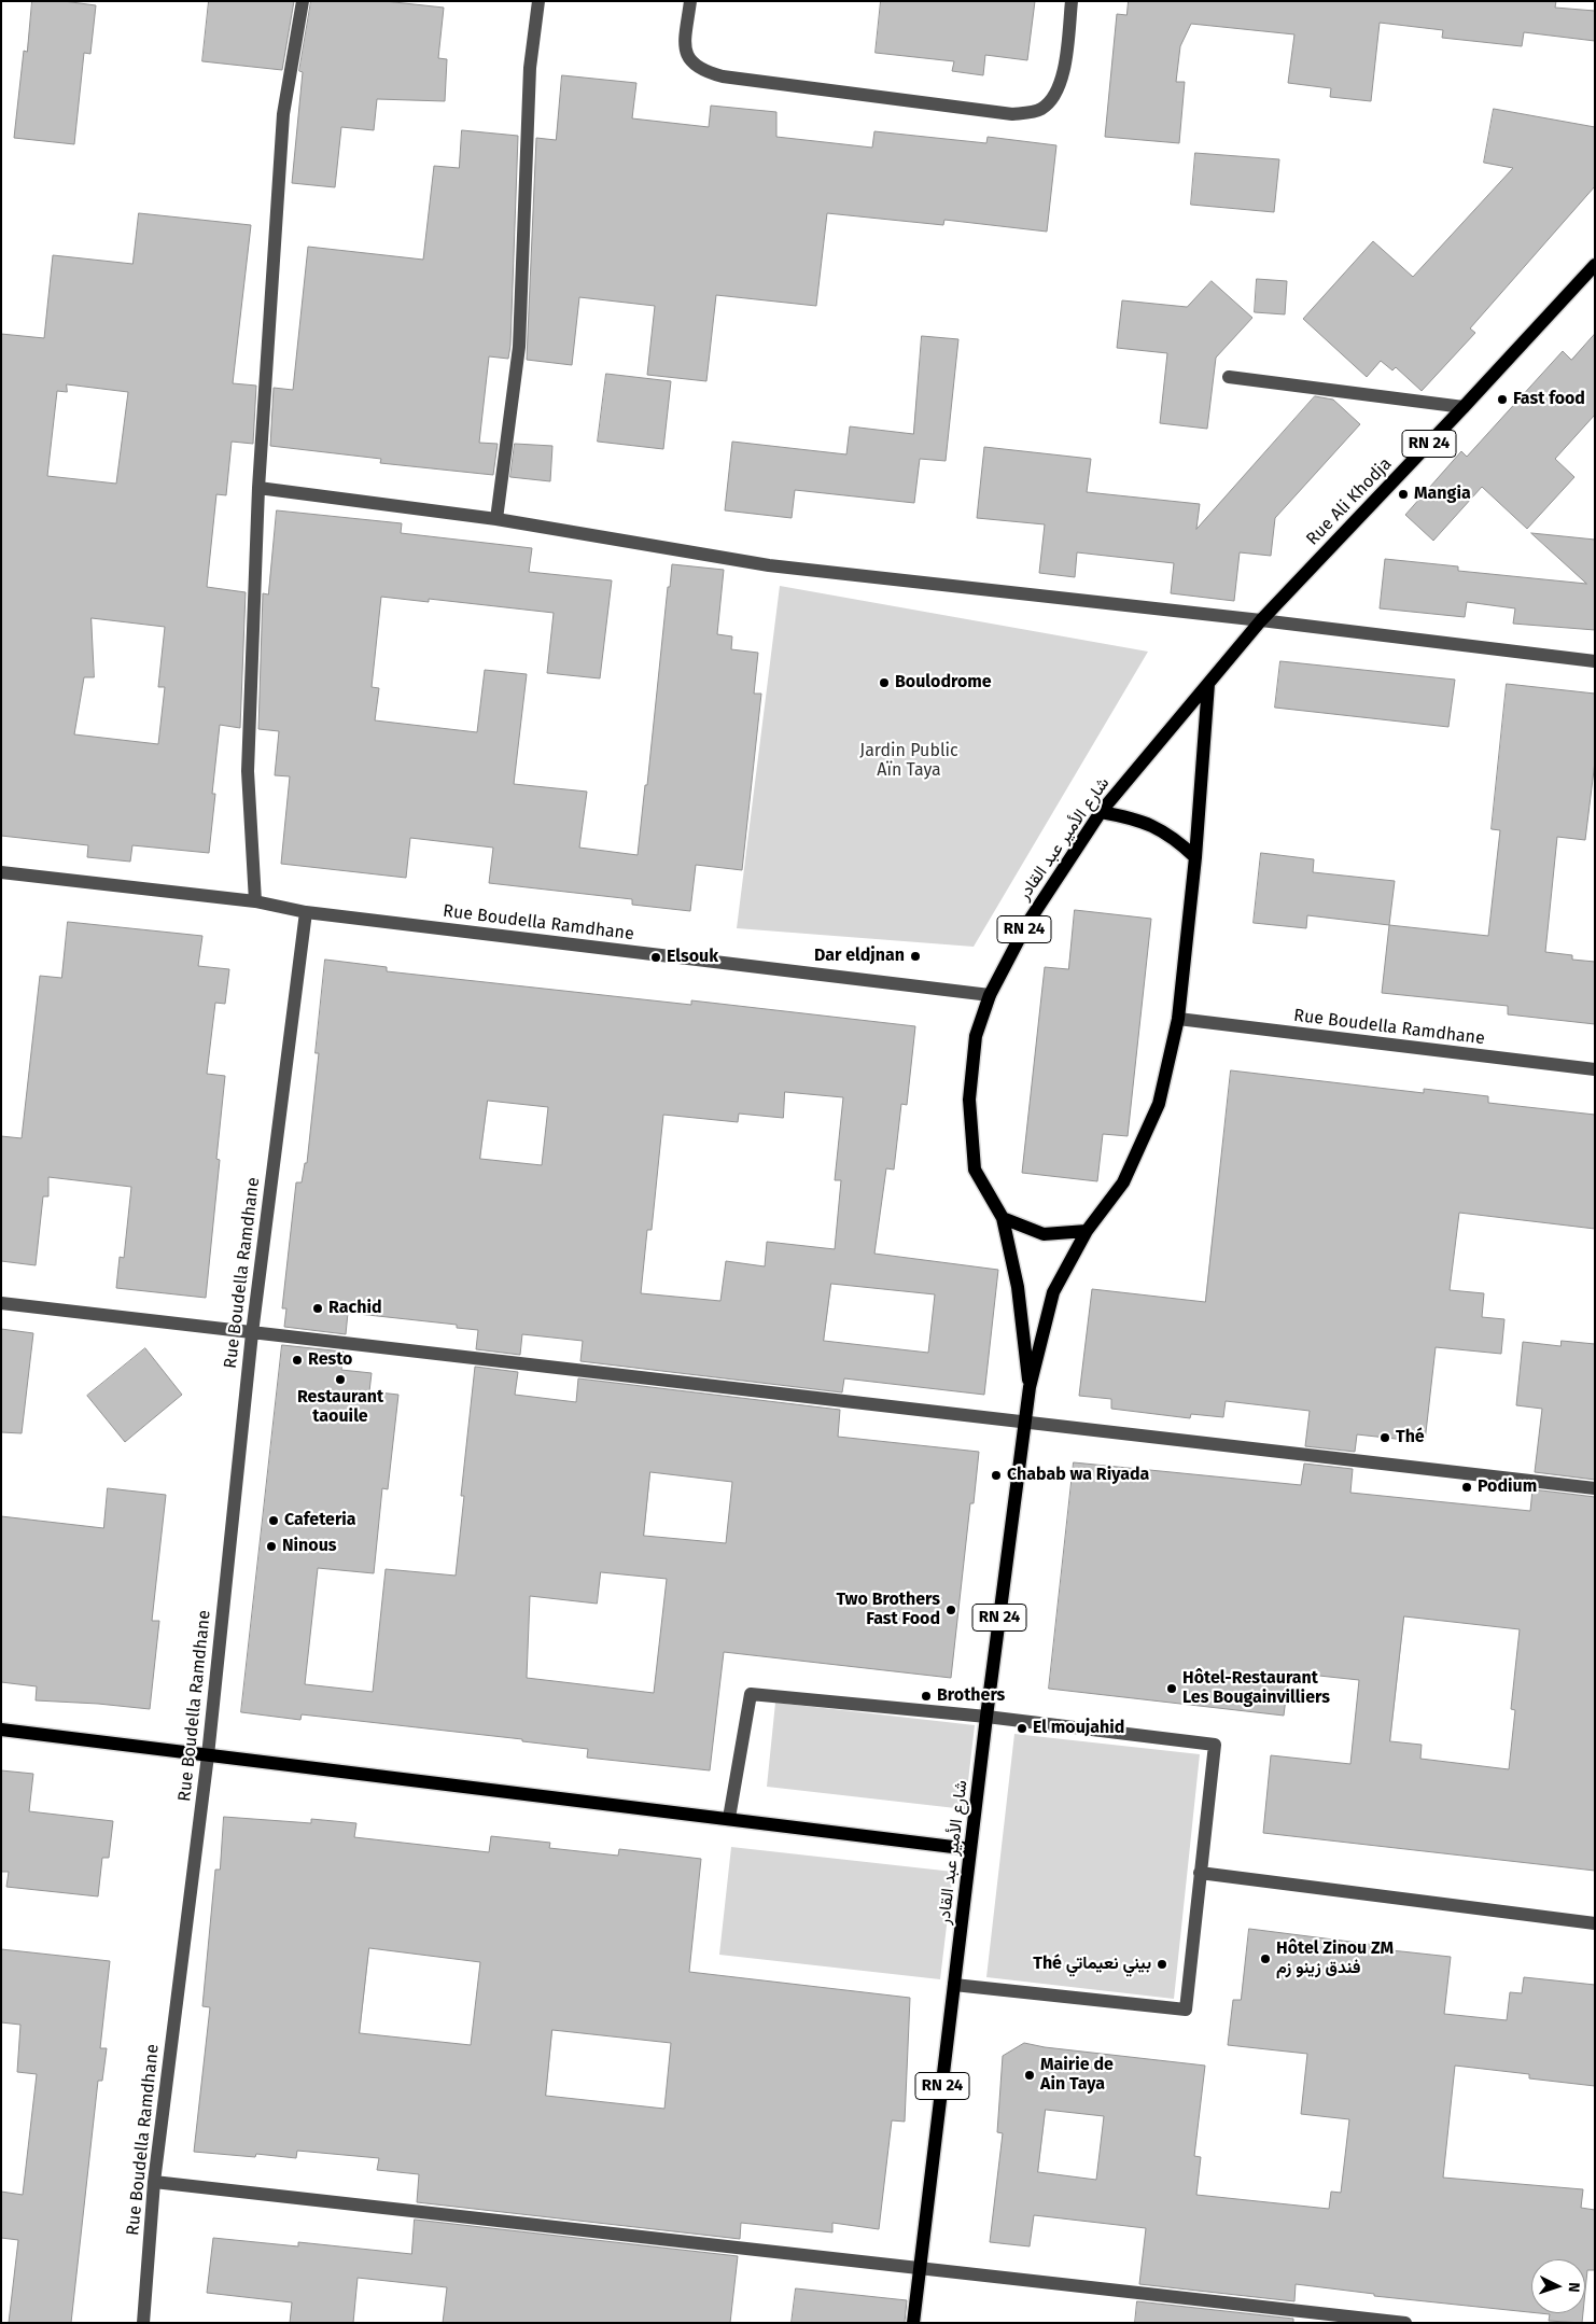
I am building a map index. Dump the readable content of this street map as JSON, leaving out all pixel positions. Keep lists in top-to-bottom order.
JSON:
{
  "streets": {
    "main road": ["RN 24", "Rue Ali Khodja", "شارع الأمير عبد القادر"],
    "street": ["Rue Boudella Ramdhane"]
  },
  "crossings": [
    ["Rue Ali Khodja", "شارع الأمير عبد القادر"],
    ["شارع الأمير عبد القادر", "Rue Boudella Ramdhane"]
  ],
  "parks": ["Jardin Public Aïn Taya"],
  "places": [
    "Fast food",
    "Mangia",
    "Boulodrome",
    "Dar eldjnan",
    "Elsouk",
    "Rachid",
    "Resto",
    "Restaurant taouile",
    "Thé",
    "Chabab wa Riyada",
    "Podium",
    "Cafeteria",
    "Ninous",
    "Two Brothers Fast Food",
    "Hôtel-Restaurant Les Bougainvilliers",
    "Brothers",
    "El moujahid",
    "Hôtel Zinou ZM فندق زينو زم",
    "Thé بيني نعيماتي",
    "Mairie de Ain Taya"
  ],
  "north": "right"
}
